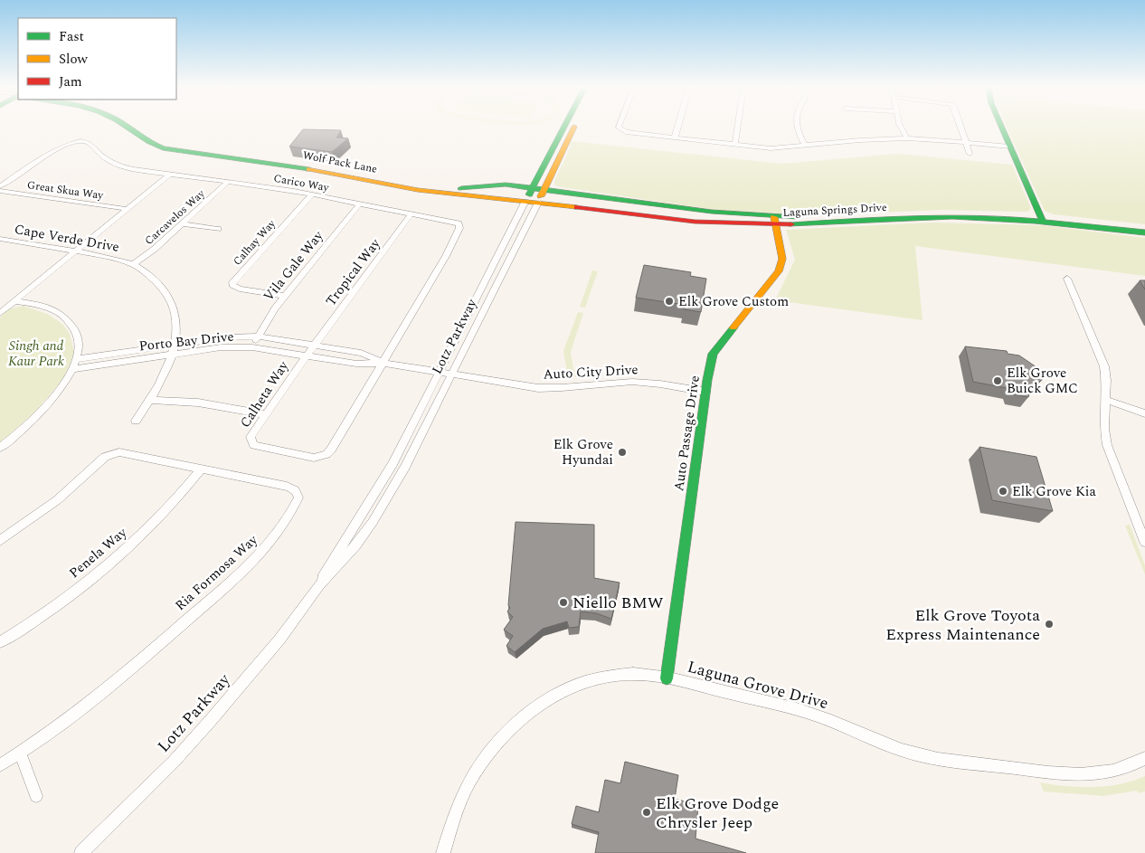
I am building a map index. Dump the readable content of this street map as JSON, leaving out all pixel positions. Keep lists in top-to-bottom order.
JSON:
{
  "streets": {
    "street": [
      "Wolf Pack Lane",
      "Carico Way",
      "Great Skua Way",
      "Laguna Springs Drive",
      "Carcavelos Way",
      "Cape Verde Drive",
      "Calhay Way",
      "Vila Gale Way",
      "Tropical Way",
      "Lotz Parkway",
      "Porto Bay Drive",
      "Auto City Drive",
      "Calheta Way",
      "Auto Passage Drive",
      "Penela Way",
      "Ria Formosa Way",
      "Laguna Grove Drive"
    ]
  },
  "crossings": [
    ["Wolf Pack Lane", "Laguna Springs Drive"],
    ["Wolf Pack Lane", "Lotz Parkway"],
    ["Carico Way", "Carcavelos Way"],
    ["Carico Way", "Calhay Way"],
    ["Carico Way", "Vila Gale Way"],
    ["Carico Way", "Tropical Way"],
    ["Carico Way", "Porto Bay Drive"],
    ["Carico Way", "Calheta Way"],
    ["Laguna Springs Drive", "Lotz Parkway"],
    ["Laguna Springs Drive", "Auto Passage Drive"],
    ["Carcavelos Way", "Cape Verde Drive"],
    ["Cape Verde Drive", "Porto Bay Drive"],
    ["Calhay Way", "Vila Gale Way"],
    ["Vila Gale Way", "Porto Bay Drive"],
    ["Tropical Way", "Porto Bay Drive"],
    ["Tropical Way", "Calheta Way"],
    ["Lotz Parkway", "Porto Bay Drive"],
    ["Lotz Parkway", "Auto City Drive"],
    ["Porto Bay Drive", "Auto City Drive"],
    ["Porto Bay Drive", "Calheta Way"],
    ["Auto City Drive", "Auto Passage Drive"],
    ["Auto Passage Drive", "Laguna Grove Drive"],
    ["Penela Way", "Ria Formosa Way"]
  ],
  "parks": ["Singh and Kaur Park"],
  "places": [
    "Elk Grove Custom",
    "Elk Grove Buick GMC",
    "Elk Grove Hyundai",
    "Elk Grove Kia",
    "Niello BMW",
    "Elk Grove Toyota Express Maintenance",
    "Elk Grove Dodge Chrysler Jeep"
  ],
  "legend": ["Fast", "Slow", "Jam"]
}
